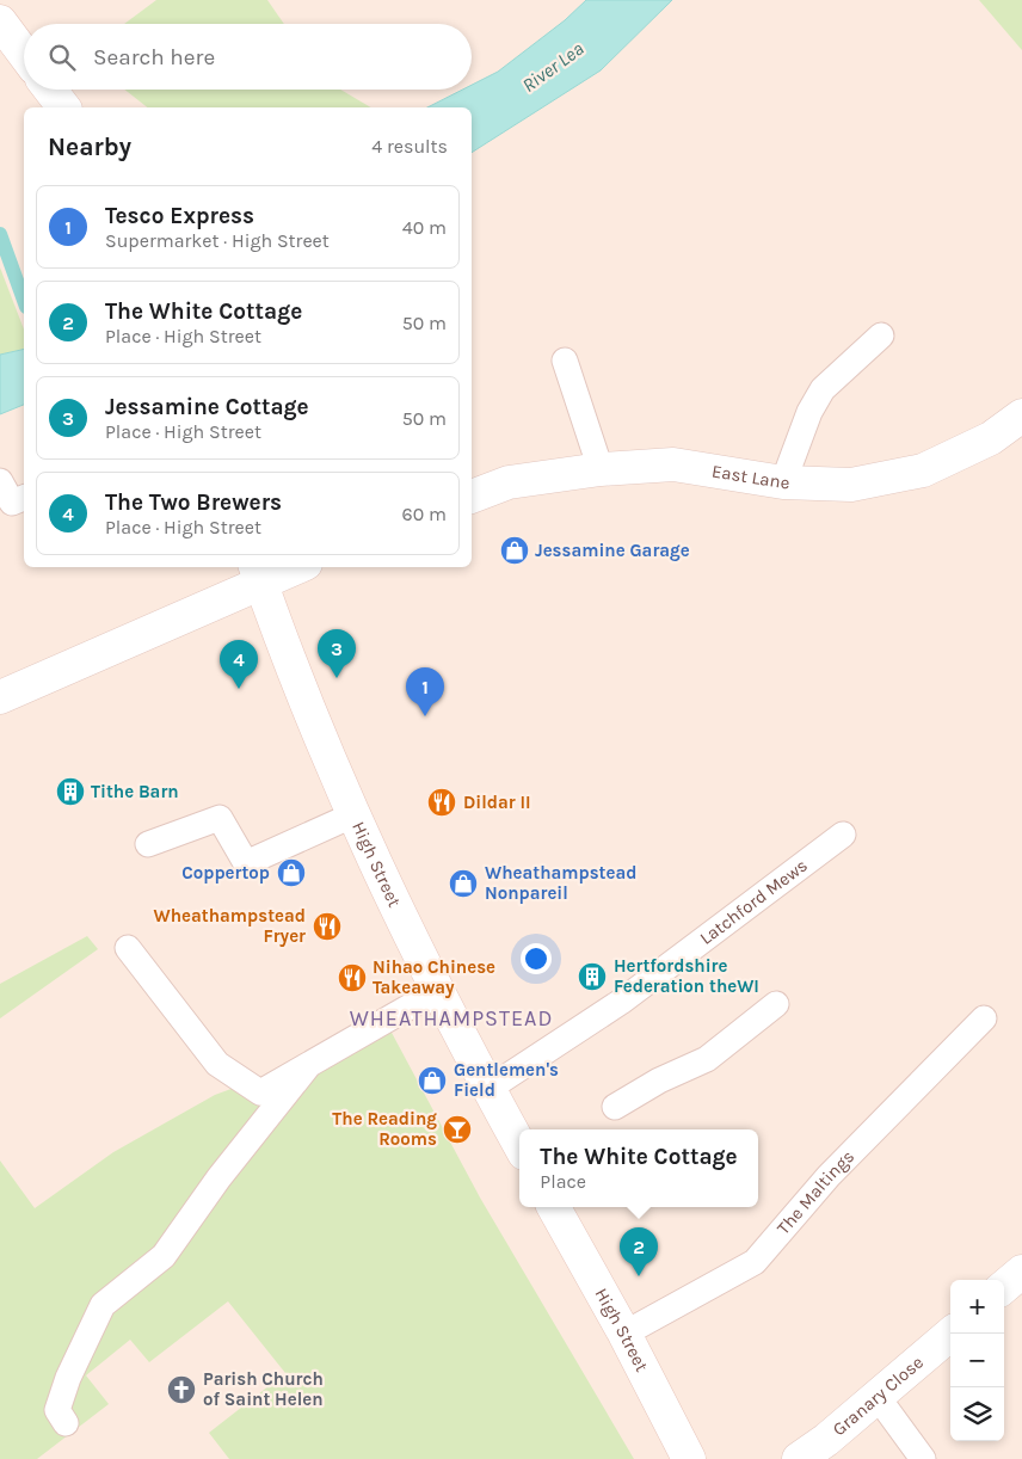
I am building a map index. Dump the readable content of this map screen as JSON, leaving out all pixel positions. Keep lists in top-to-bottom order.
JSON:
{
  "streets": {
    "street": ["East Lane", "High Street", "Granary Close"],
    "lane": ["Latchford Mews", "The Maltings"]
  },
  "crossings": [
    ["High Street", "Latchford Mews"],
    ["High Street", "The Maltings"]
  ],
  "districts": ["WHEATHAMPSTEAD"],
  "water": ["River Lea"],
  "places": {
    "shop": [
      "Jessamine Garage",
      "Coppertop",
      "Wheathampstead Nonpareil",
      "Gentlemen's Field"
    ],
    "building": ["Tithe Barn", "Hertfordshire Federation theWI"],
    "restaurant": ["Dildar II", "Wheathampstead Fryer", "Nihao Chinese Takeaway"],
    "bar": ["The Reading Rooms"],
    "church": ["Parish Church of Saint Helen"]
  },
  "page": {
    "search": "Search here",
    "heading": ["Nearby", "4 results"],
    "list": [
      {
        "mark": "1",
        "name": "Tesco Express",
        "note": "Supermarket · High Street",
        "value": "40 m"
      },
      {
        "mark": "2",
        "name": "The White Cottage",
        "note": "Place · High Street",
        "value": "50 m"
      },
      {
        "mark": "3",
        "name": "Jessamine Cottage",
        "note": "Place · High Street",
        "value": "50 m"
      },
      {
        "mark": "4",
        "name": "The Two Brewers",
        "note": "Place · High Street",
        "value": "60 m"
      }
    ],
    "pins": [
      "3",
      "4",
      "1",
      "2"
    ],
    "popup": ["The White Cottage", "Place"],
    "map_buttons": ["+", "−"]
  }
}
